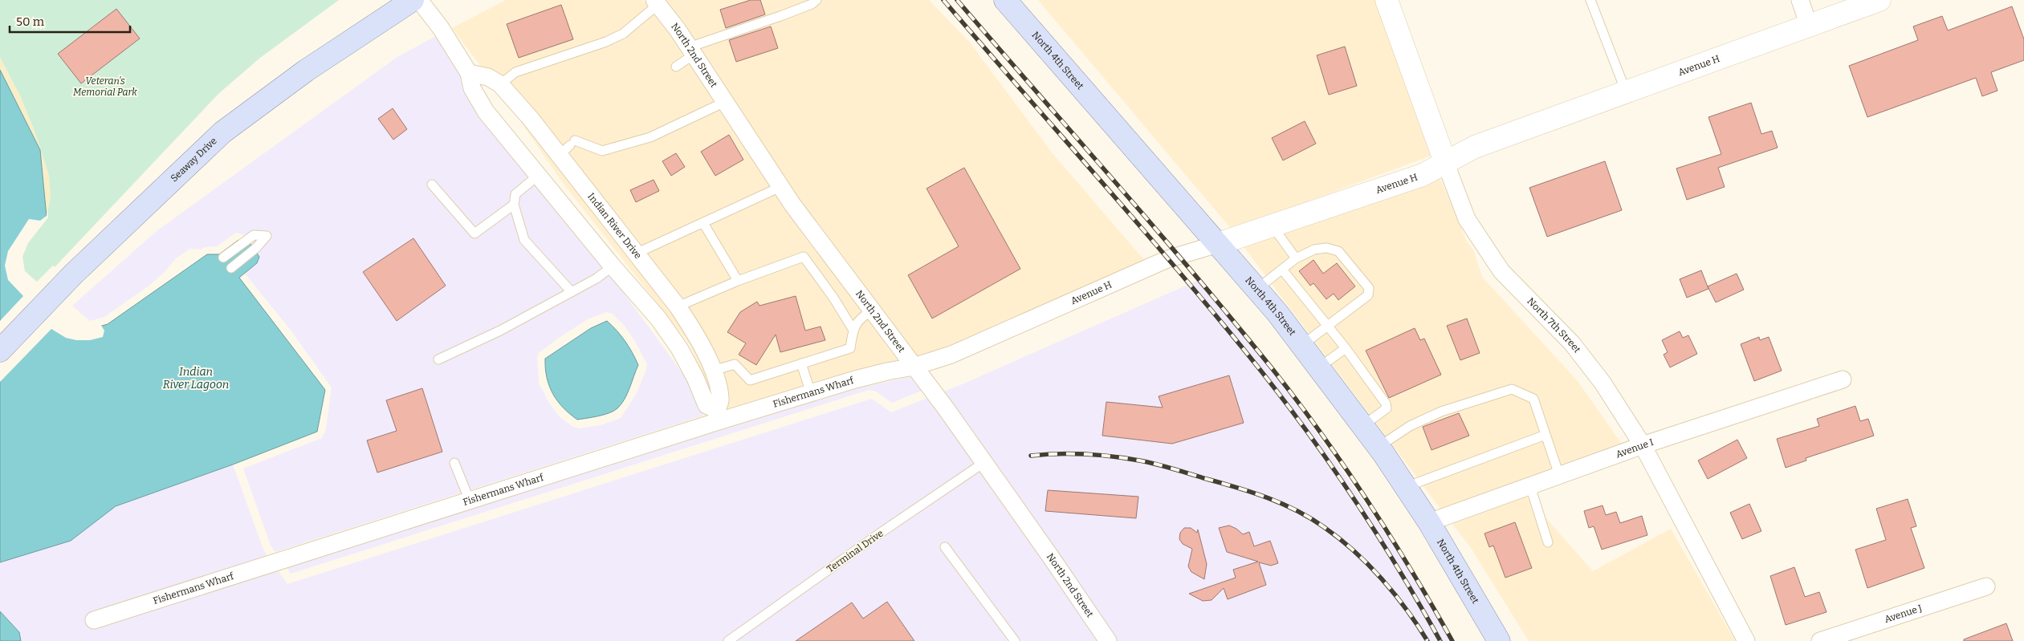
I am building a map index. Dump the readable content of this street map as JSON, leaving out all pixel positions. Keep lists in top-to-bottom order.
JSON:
{
  "streets": {
    "main road": ["North 4th Street", "Seaway Drive"],
    "street": [
      "North 2nd Street",
      "Avenue H",
      "Indian River Drive",
      "North 7th Street",
      "Fishermans Wharf",
      "Avenue I",
      "Avenue J"
    ],
    "lane": ["Terminal Drive"]
  },
  "crossings": [
    ["North 2nd Street", "Avenue H"],
    ["North 2nd Street", "Fishermans Wharf"],
    ["North 2nd Street", "Terminal Drive"],
    ["North 4th Street", "Avenue H"],
    ["North 4th Street", "Avenue I"],
    ["Avenue H", "North 7th Street"],
    ["Avenue H", "Fishermans Wharf"],
    ["Indian River Drive", "Fishermans Wharf"],
    ["North 7th Street", "Avenue I"]
  ],
  "water": ["Indian River Lagoon"],
  "parks": ["Veteran's Memorial Park"],
  "scale_bar": "50 m"
}
